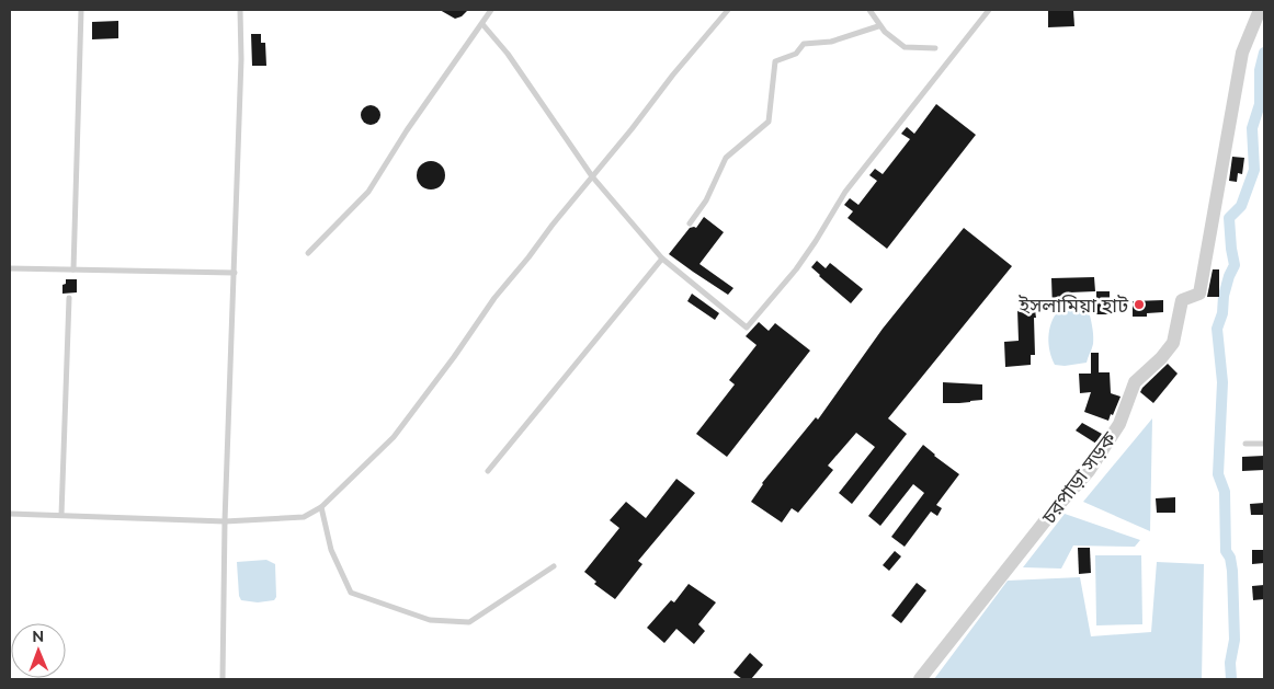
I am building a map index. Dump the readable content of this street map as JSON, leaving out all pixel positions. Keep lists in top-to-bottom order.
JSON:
{
  "streets": {
    "street": ["চরপাড়া সড়ক"]
  },
  "places": ["ইসলামিয়া হাট"],
  "north": "top"
}
